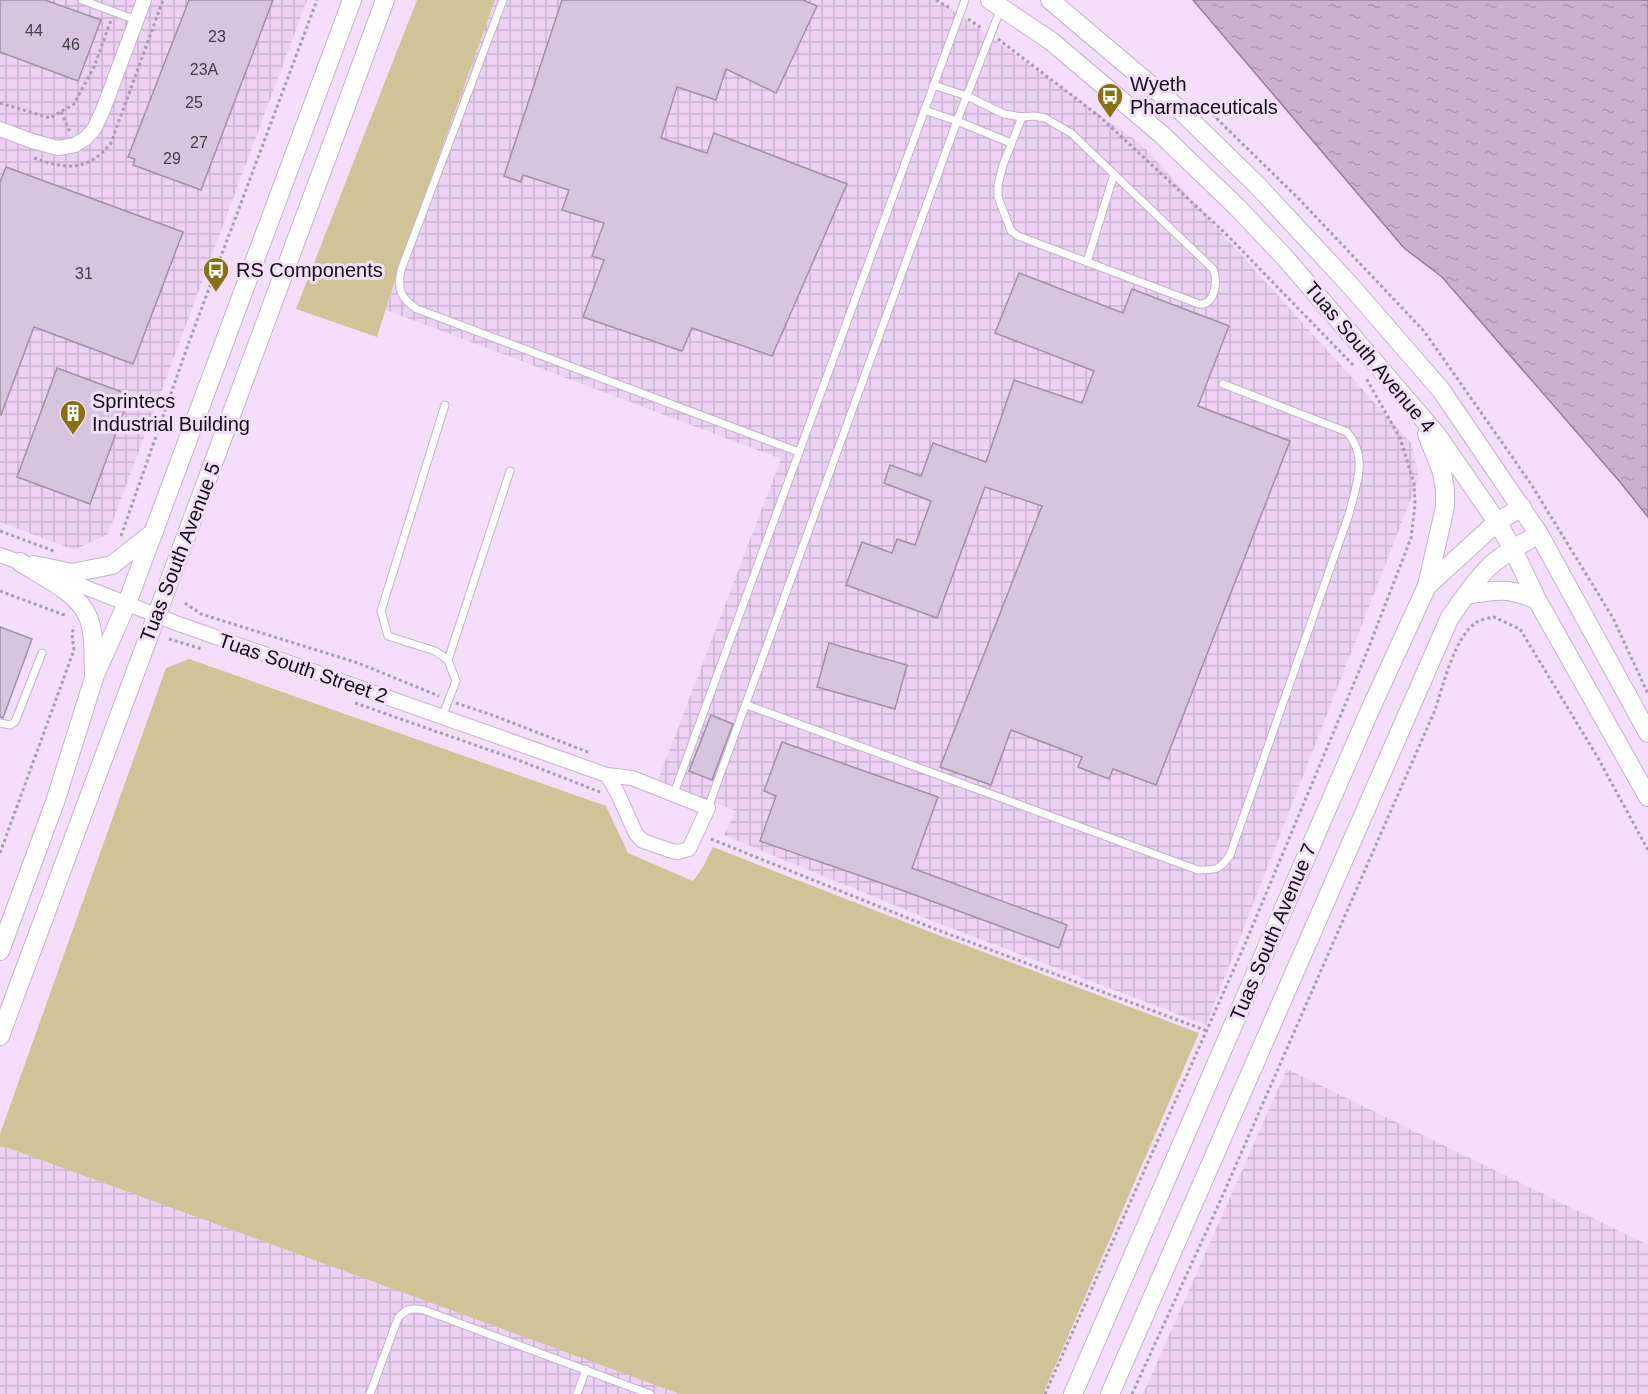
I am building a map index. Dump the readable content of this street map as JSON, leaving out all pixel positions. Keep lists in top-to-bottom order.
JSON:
{
  "streets": {
    "street": [
      "Tuas South Avenue 4",
      "Tuas South Avenue 5",
      "Tuas South Street 2",
      "Tuas South Avenue 7"
    ]
  },
  "crossings": [
    ["Tuas South Avenue 4", "Tuas South Avenue 7"],
    ["Tuas South Avenue 5", "Tuas South Street 2"]
  ],
  "places": {
    "bus stop": ["Wyeth Pharmaceuticals", "RS Components"],
    "building": ["Sprintecs Industrial Building"]
  },
  "house_numbers": [
    "44",
    "23",
    "46",
    "23A",
    "25",
    "27",
    "29",
    "31"
  ]
}
